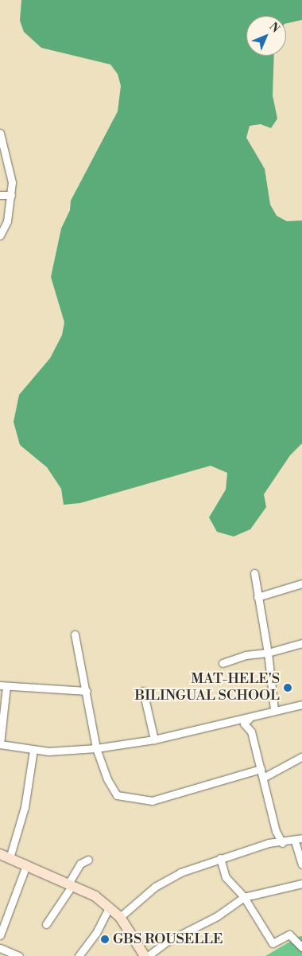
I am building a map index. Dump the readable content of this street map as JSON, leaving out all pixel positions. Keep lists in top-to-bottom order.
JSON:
{
  "places": ["MAT-HELE'S BILINGUAL SCHOOL", "GBS ROUSELLE"],
  "north": "top right"
}
